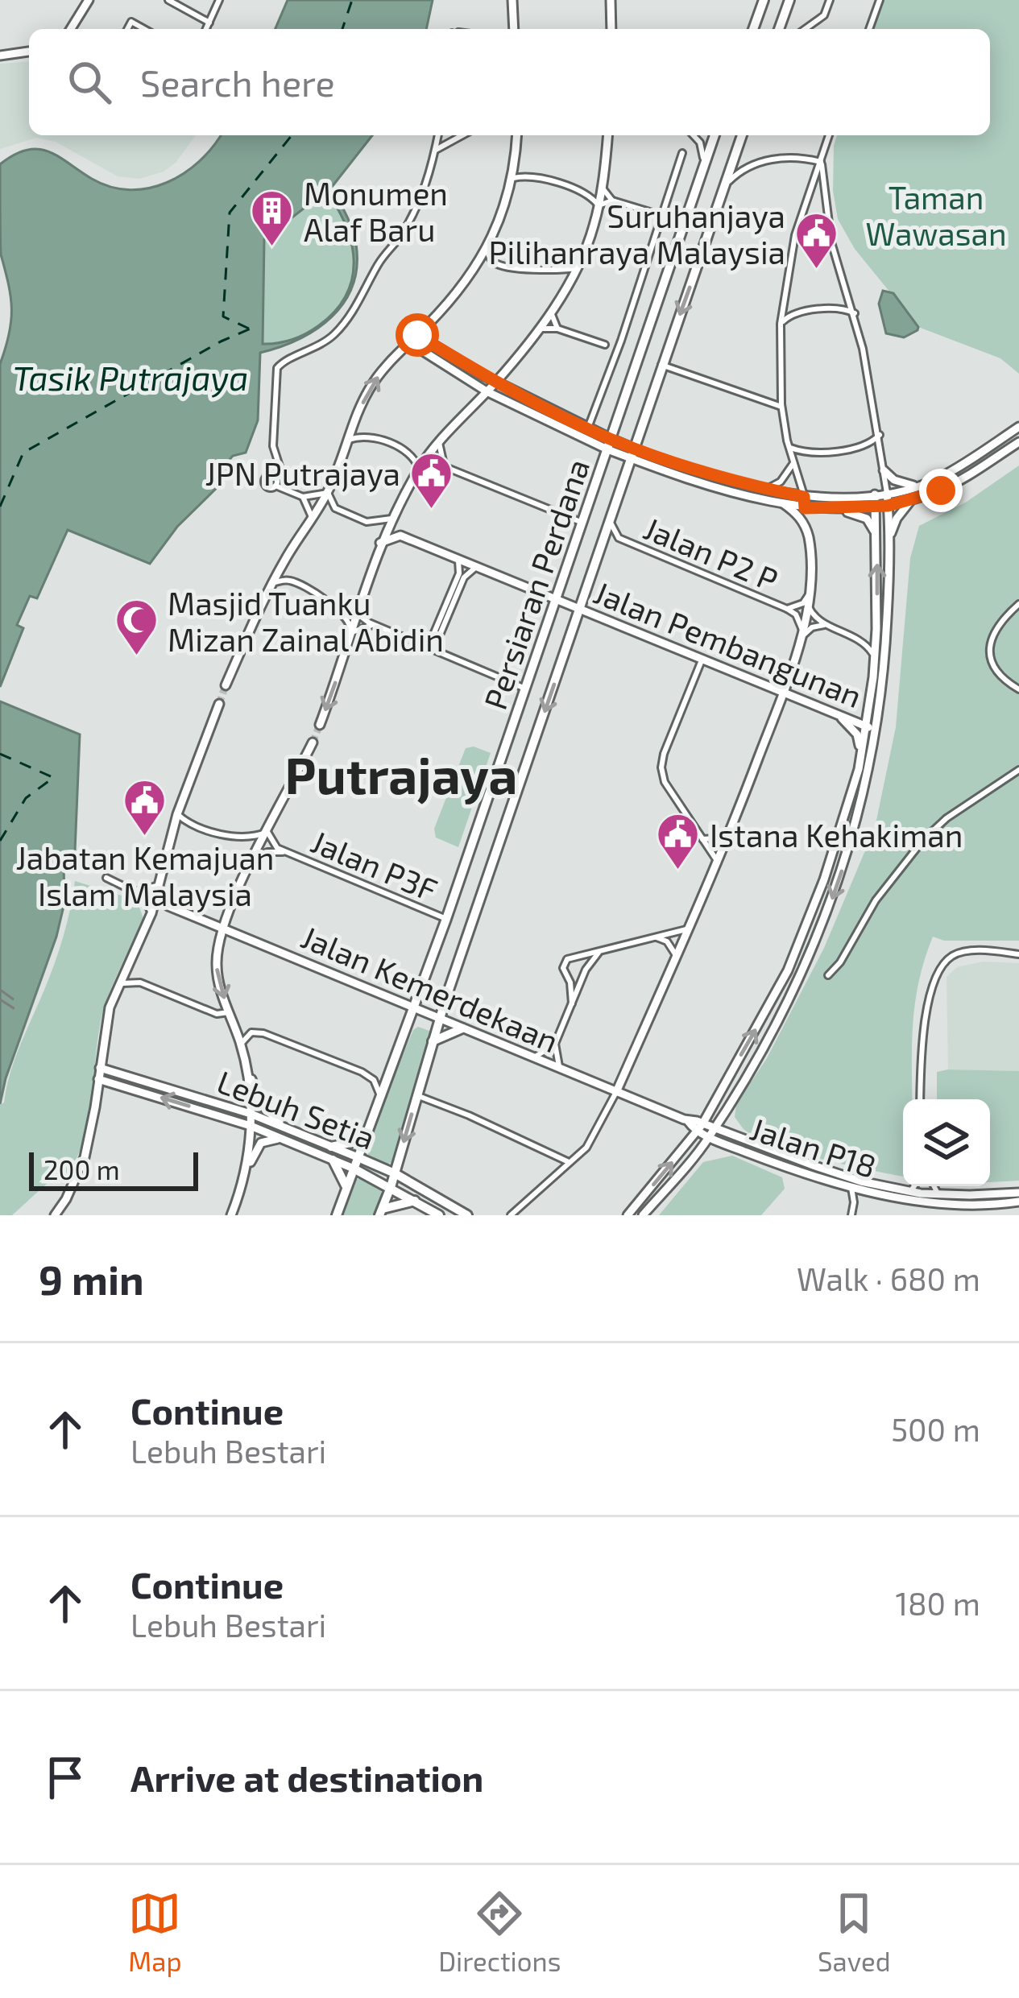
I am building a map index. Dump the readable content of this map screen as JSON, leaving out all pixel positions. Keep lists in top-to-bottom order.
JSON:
{
  "streets": {
    "main road": ["Persiaran Perdana", "Lebuh Setia"],
    "street": [
      "Jalan P2 P",
      "Jalan Pembangunan",
      "Jalan P3F",
      "Jalan Kemerdekaan",
      "Jalan P18"
    ]
  },
  "crossings": [
    ["Jalan P2 P", "Persiaran Perdana"],
    ["Jalan P2 P", "Jalan Pembangunan"],
    ["Persiaran Perdana", "Jalan Pembangunan"],
    ["Persiaran Perdana", "Jalan P3F"],
    ["Persiaran Perdana", "Jalan Kemerdekaan"],
    ["Persiaran Perdana", "Lebuh Setia"]
  ],
  "districts": ["Putrajaya"],
  "water": ["Tasik Putrajaya"],
  "parks": ["Taman Wawasan"],
  "places": {
    "building": ["Monumen Alaf Baru"],
    "public building": [
      "Suruhanjaya Pilihanraya Malaysia",
      "JPN Putrajaya",
      "Jabatan Kemajuan Islam Malaysia",
      "Istana Kehakiman"
    ],
    "mosque": ["Masjid Tuanku Mizan Zainal Abidin"]
  },
  "scale_bar": "200 m",
  "page": {
    "search": "Search here",
    "scale": "200 m",
    "heading": ["9 min", "Walk · 680 m"],
    "list": [
      ["Continue", "Lebuh Bestari", "500 m"],
      ["Continue", "Lebuh Bestari", "180 m"],
      "Arrive at destination"
    ],
    "nav": ["Map", "Directions", "Saved"]
  }
}
